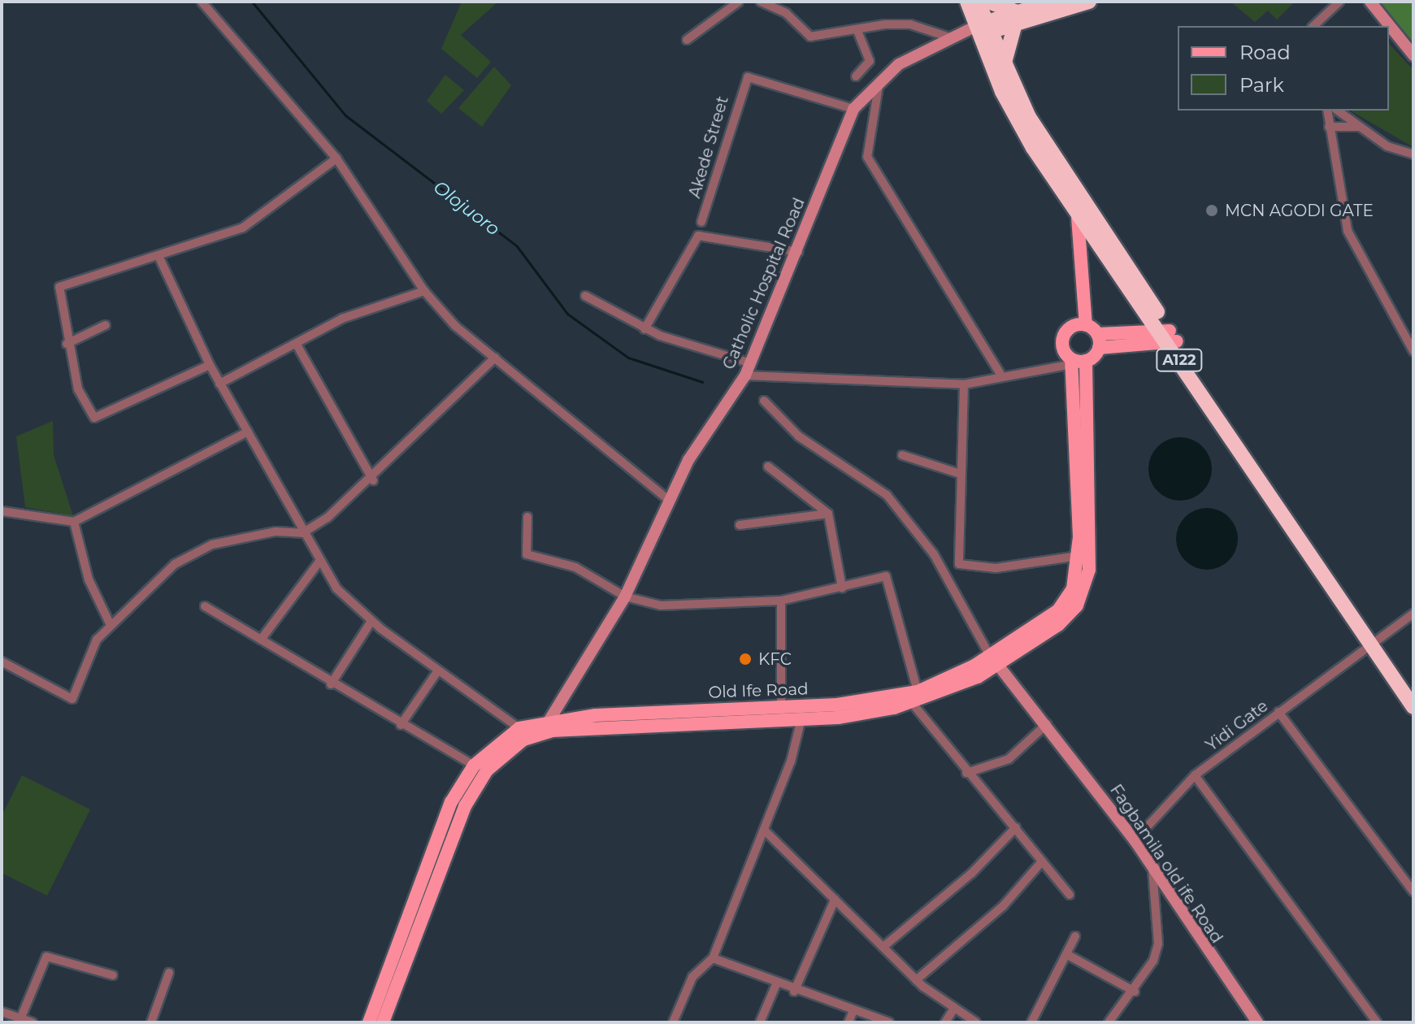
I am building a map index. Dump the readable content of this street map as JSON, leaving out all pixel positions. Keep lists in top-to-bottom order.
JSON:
{
  "streets": {
    "highway": ["A122"],
    "main road": ["Old Ife Road"],
    "street": [
      "Akede Street",
      "Catholic Hospital Road",
      "Yidi Gate",
      "Fagbamila old ife Road"
    ]
  },
  "crossings": [
    ["Akede Street", "Catholic Hospital Road"],
    ["Catholic Hospital Road", "A122"],
    ["Catholic Hospital Road", "Old Ife Road"],
    ["A122", "Yidi Gate"],
    ["Old Ife Road", "Fagbamila old ife Road"],
    ["Yidi Gate", "Fagbamila old ife Road"]
  ],
  "water": ["Olojuoro"],
  "places": ["MCN AGODI GATE", "KFC"],
  "legend": ["Road", "Park"]
}
